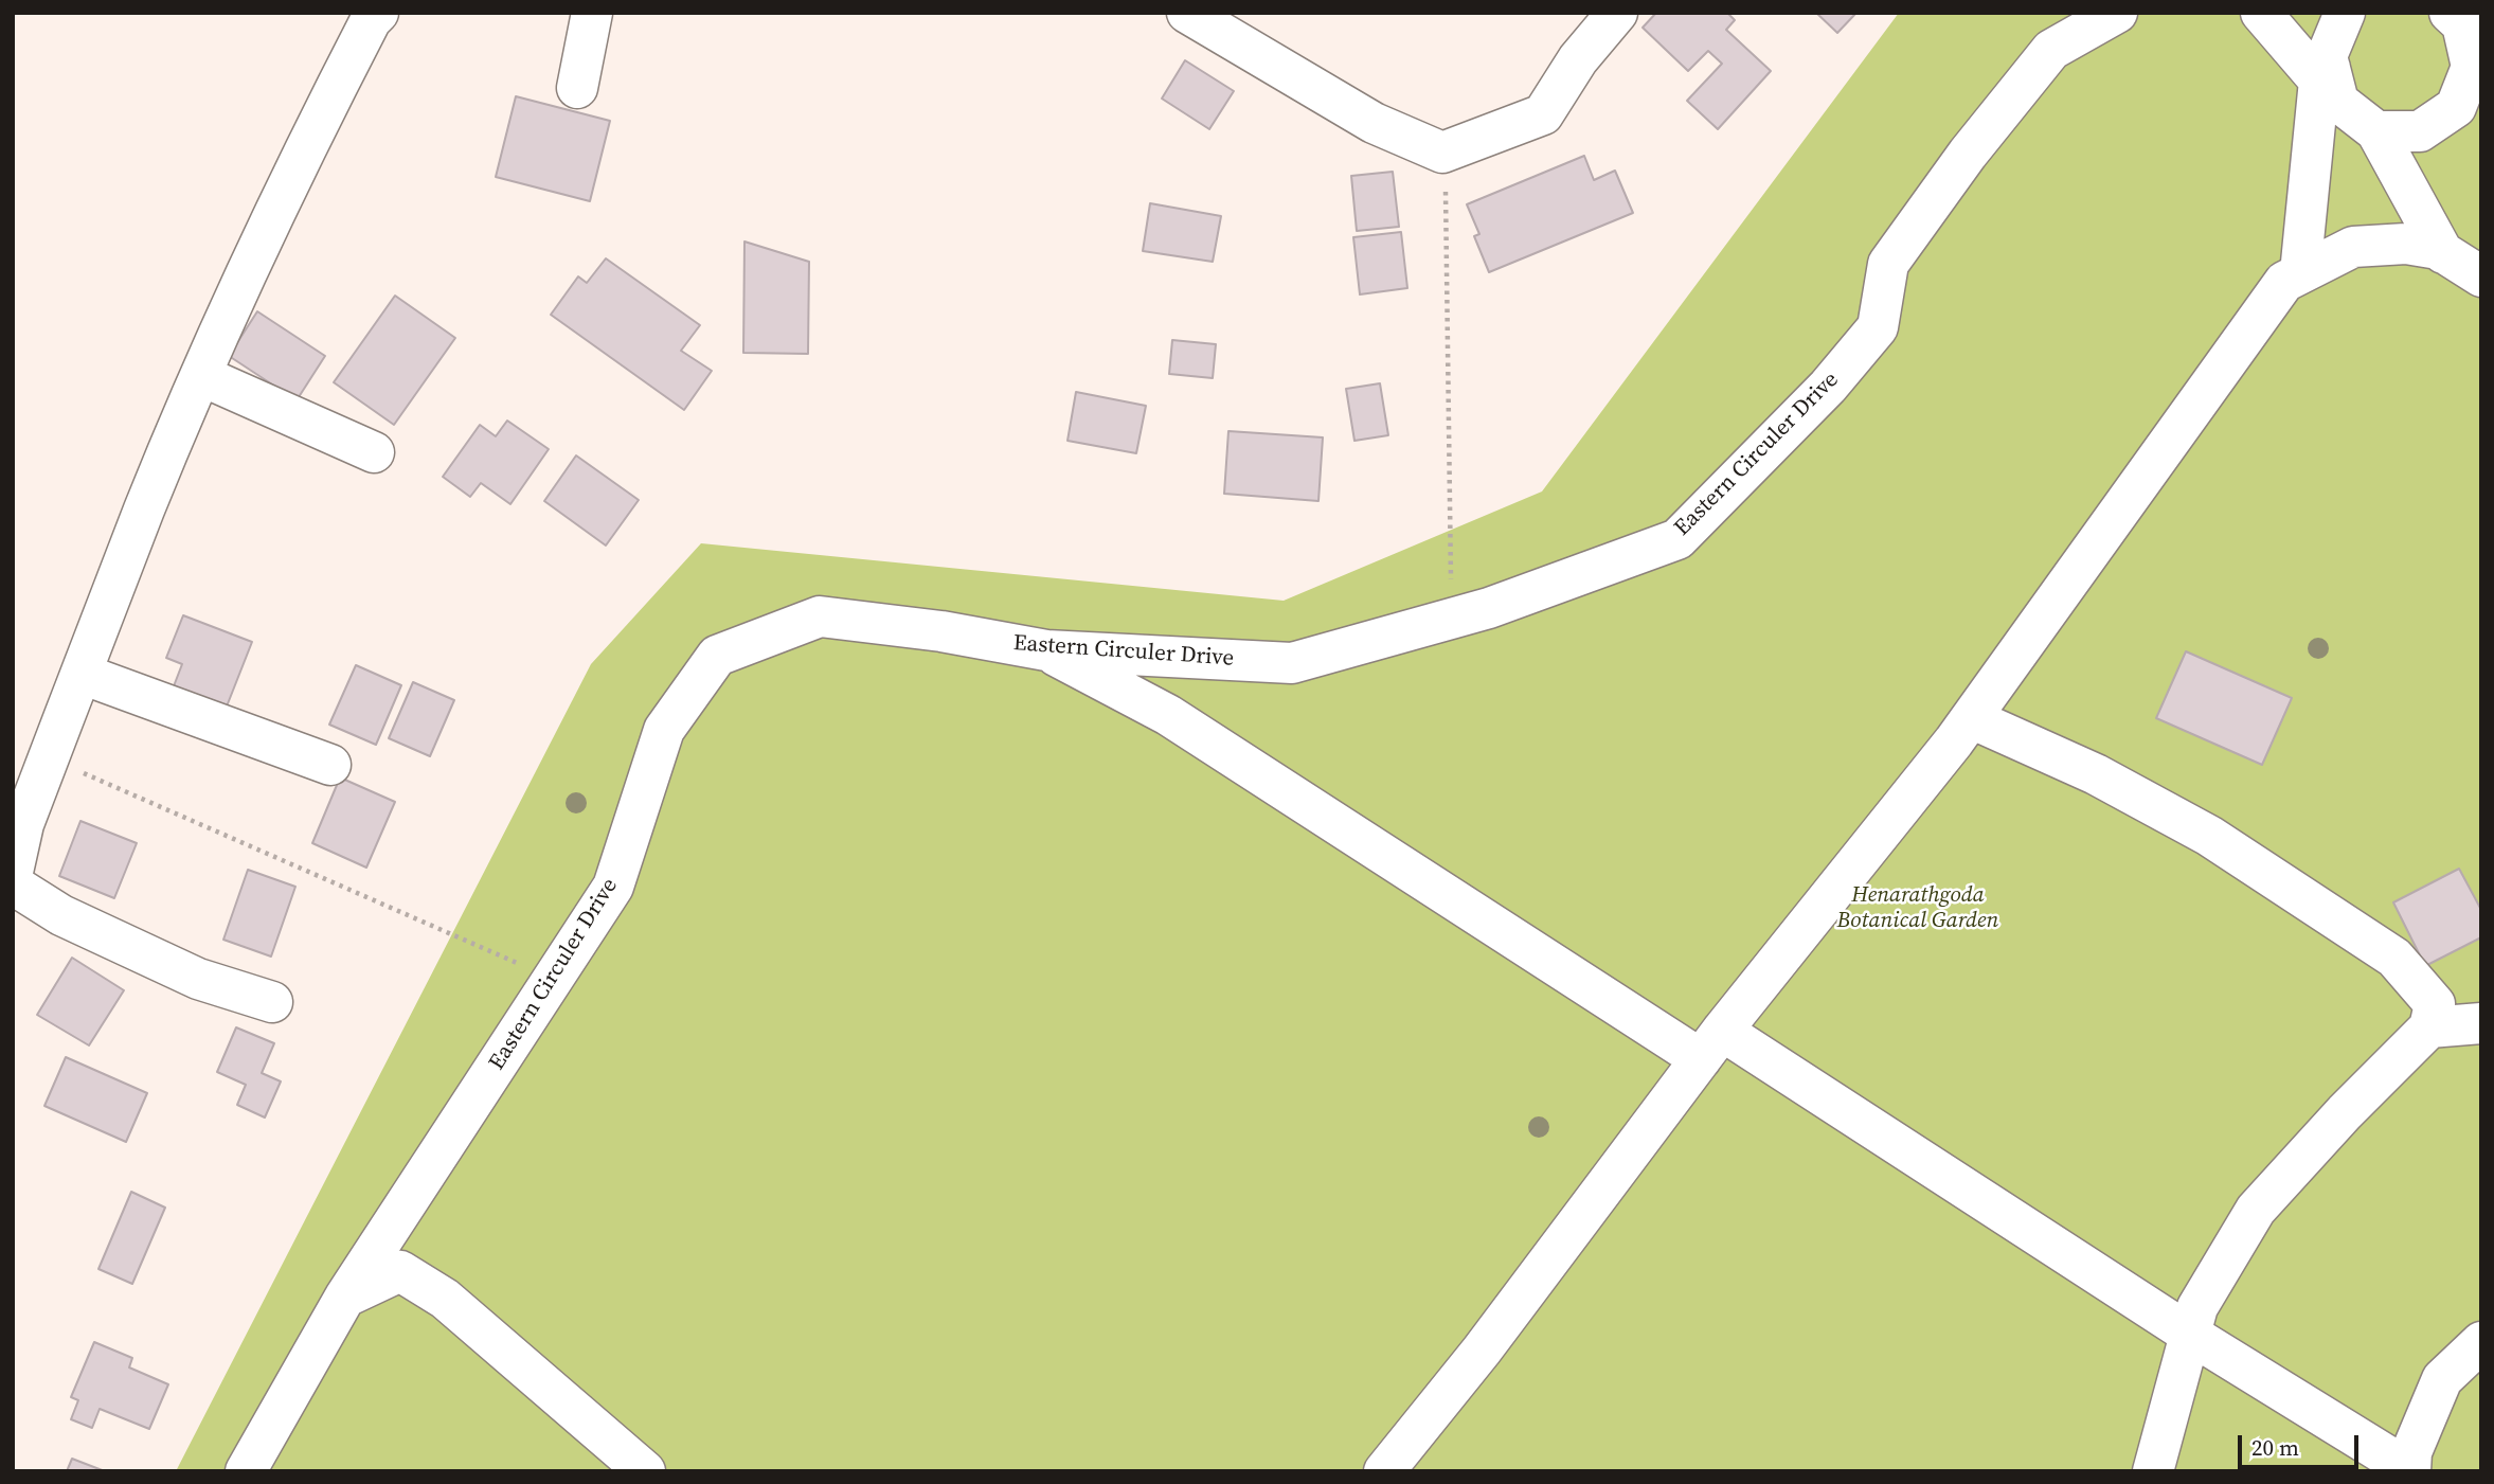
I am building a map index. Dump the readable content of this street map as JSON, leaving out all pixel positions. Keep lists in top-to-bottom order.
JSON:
{
  "streets": {
    "street": ["Eastern Circuler Drive"]
  },
  "parks": ["Henarathgoda Botanical Garden"],
  "scale_bar": "20 m"
}
